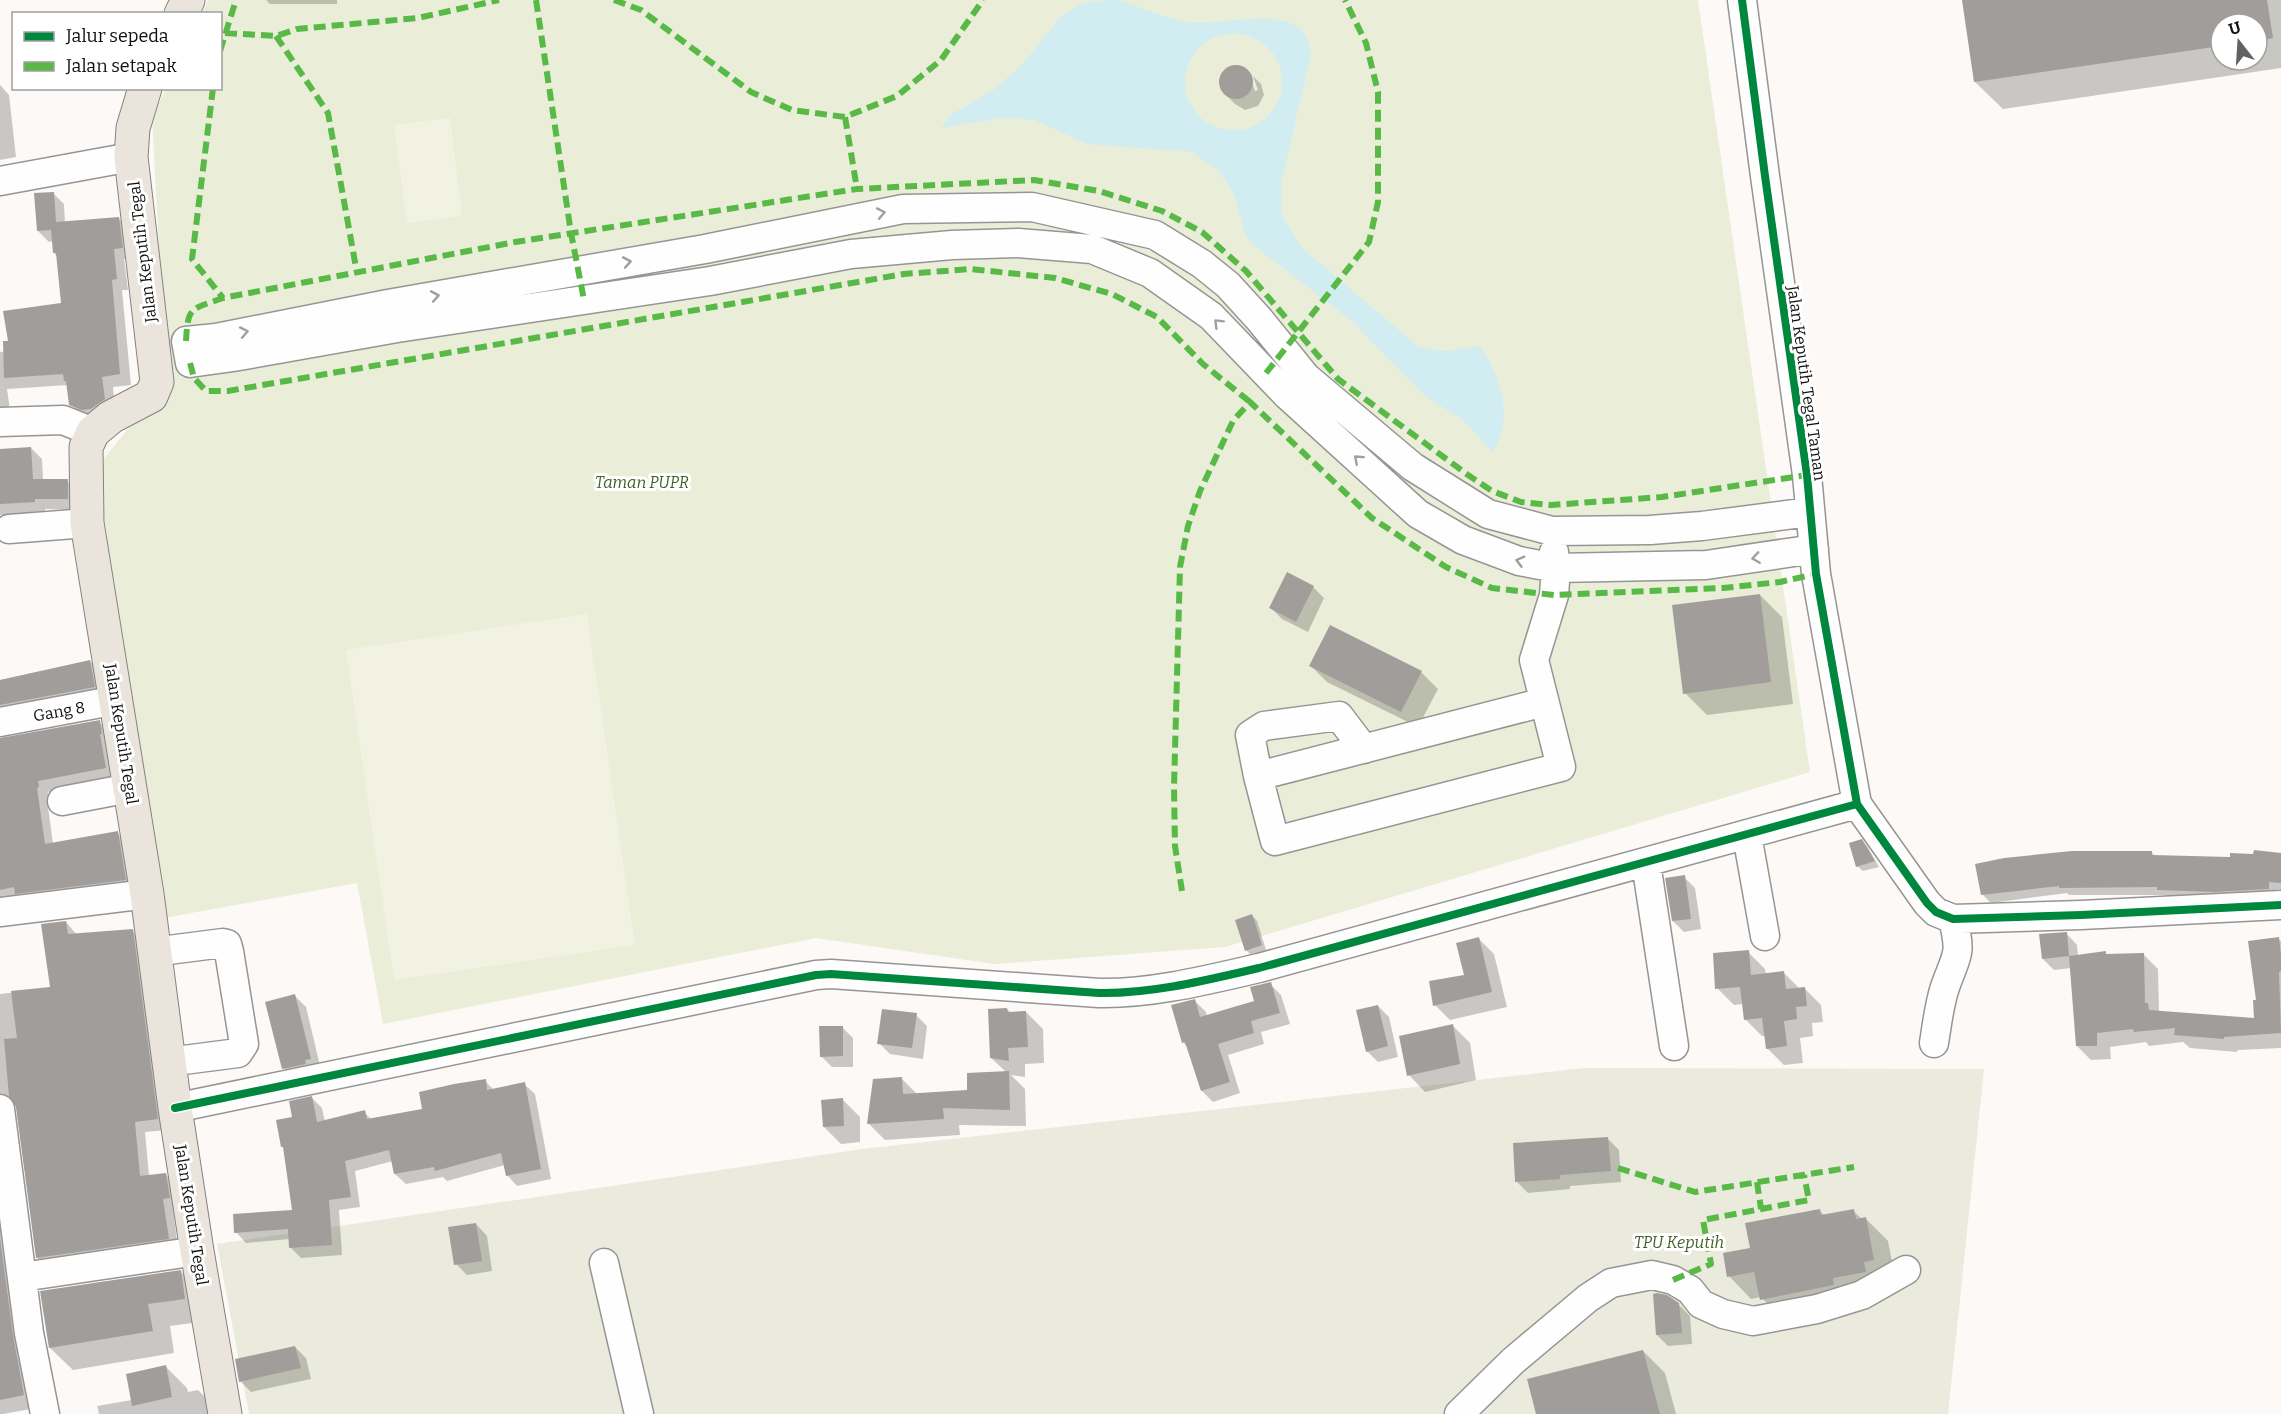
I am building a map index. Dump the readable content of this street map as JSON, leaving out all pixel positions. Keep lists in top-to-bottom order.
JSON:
{
  "streets": {
    "main road": ["Jalan Keputih Tegal"],
    "street": ["Jalan Keputih Tegal Taman", "Gang 8"]
  },
  "crossings": [
    ["Jalan Keputih Tegal", "Gang 8"]
  ],
  "parks": ["Taman PUPR", "TPU Keputih"],
  "legend": ["Jalur sepeda", "Jalan setapak"],
  "north": "top"
}
